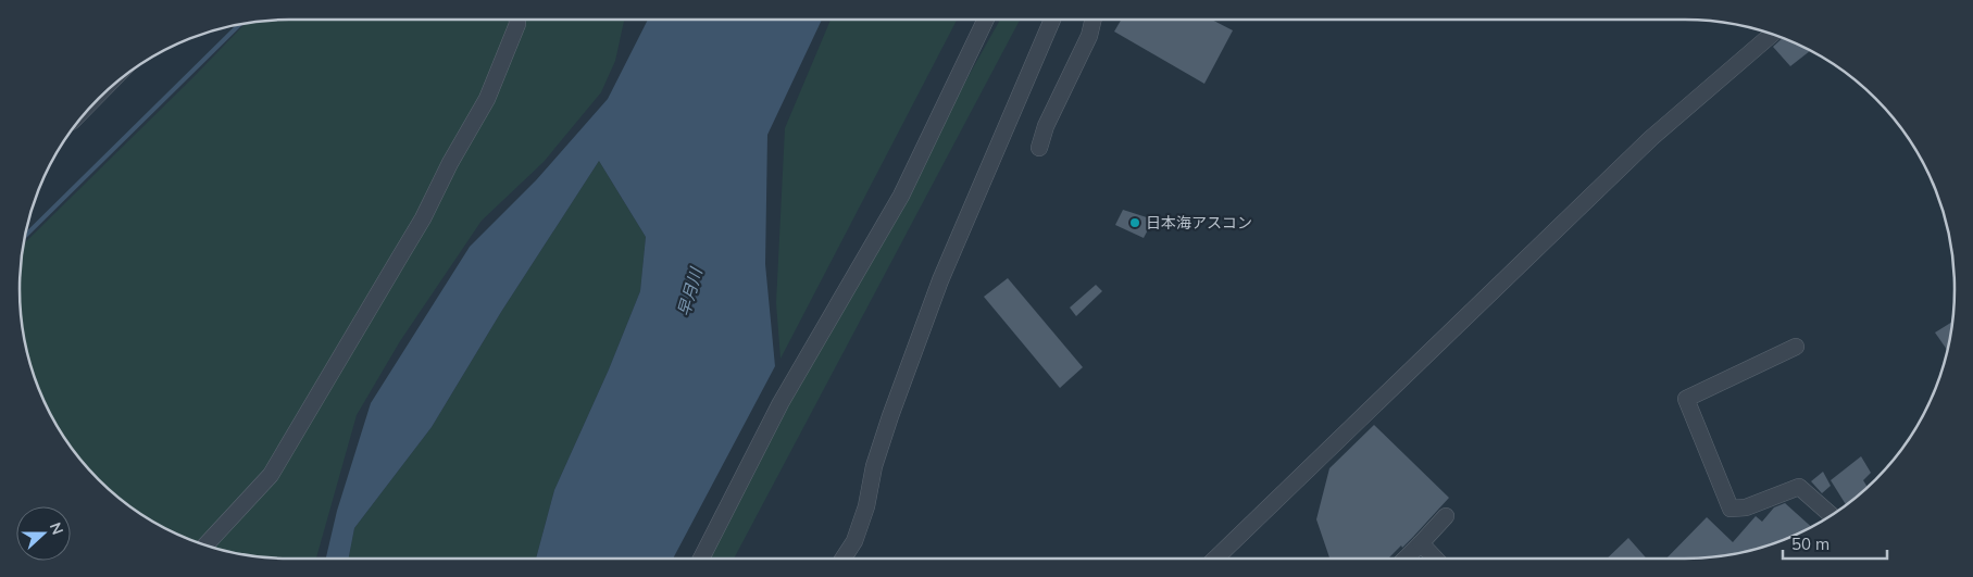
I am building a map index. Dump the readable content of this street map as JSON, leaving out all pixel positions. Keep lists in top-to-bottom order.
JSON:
{
  "water": ["早月川"],
  "places": ["日本海アスコン"],
  "scale_bar": "50 m",
  "north": "right"
}
